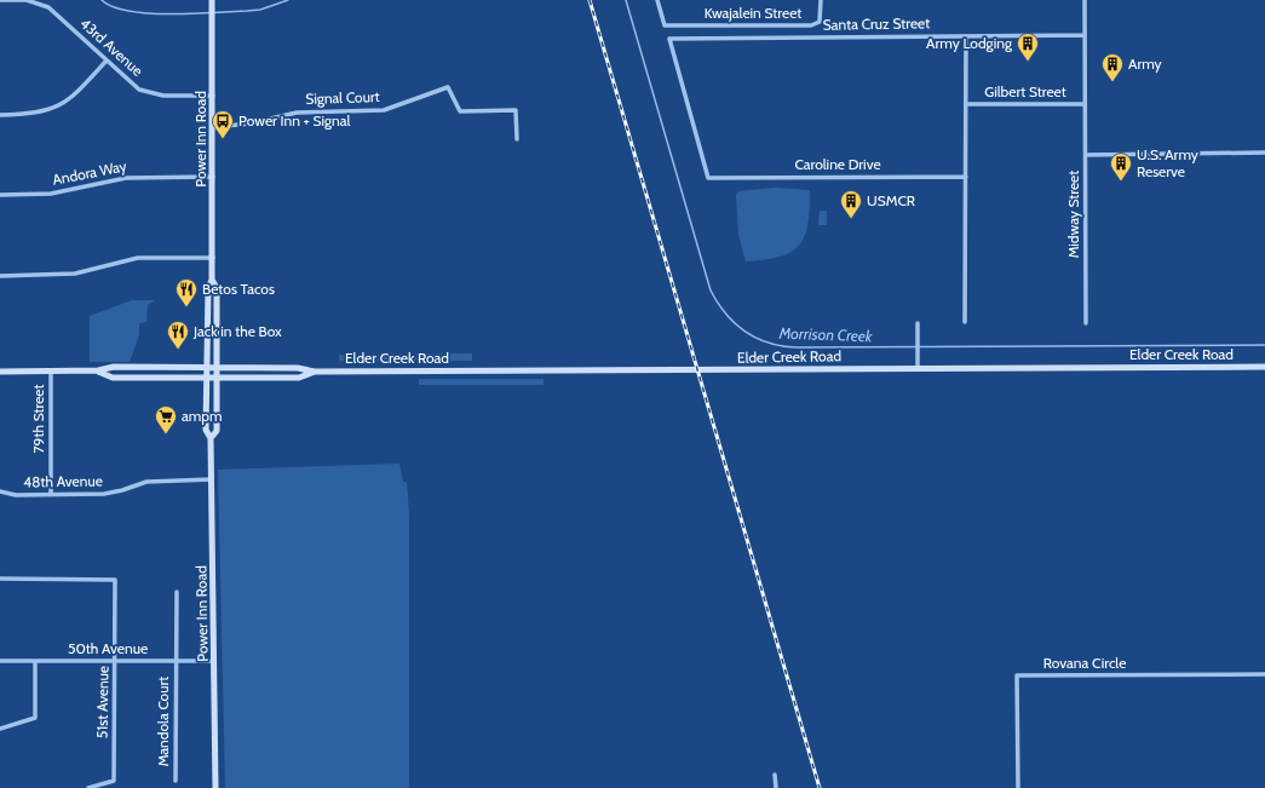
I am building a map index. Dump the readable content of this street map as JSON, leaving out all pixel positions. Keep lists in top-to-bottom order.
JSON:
{
  "streets": {
    "main road": ["Power Inn Road", "Elder Creek Road"],
    "street": [
      "Kwajalein Street",
      "Santa Cruz Street",
      "43rd Avenue",
      "Gilbert Street",
      "Signal Court",
      "Caroline Drive",
      "Andora Way",
      "Midway Street",
      "79th Street",
      "48th Avenue",
      "50th Avenue",
      "Rovana Circle",
      "51st Avenue",
      "Mandola Court"
    ]
  },
  "crossings": [
    ["Santa Cruz Street", "Caroline Drive"],
    ["Santa Cruz Street", "Midway Street"],
    ["43rd Avenue", "Power Inn Road"],
    ["Gilbert Street", "Midway Street"],
    ["Signal Court", "Power Inn Road"],
    ["Power Inn Road", "Andora Way"],
    ["Power Inn Road", "Elder Creek Road"],
    ["Power Inn Road", "48th Avenue"],
    ["Power Inn Road", "50th Avenue"],
    ["Elder Creek Road", "79th Street"],
    ["79th Street", "48th Avenue"],
    ["50th Avenue", "51st Avenue"],
    ["50th Avenue", "Mandola Court"]
  ],
  "water": ["Morrison Creek"],
  "places": {
    "building": [
      "Army Lodging",
      "Army",
      "U.S. Army Reserve",
      "USMCR"
    ],
    "bus stop": ["Power Inn + Signal"],
    "restaurant": ["Betos Tacos", "Jack in the Box"],
    "supermarket": ["ampm"]
  }
}
